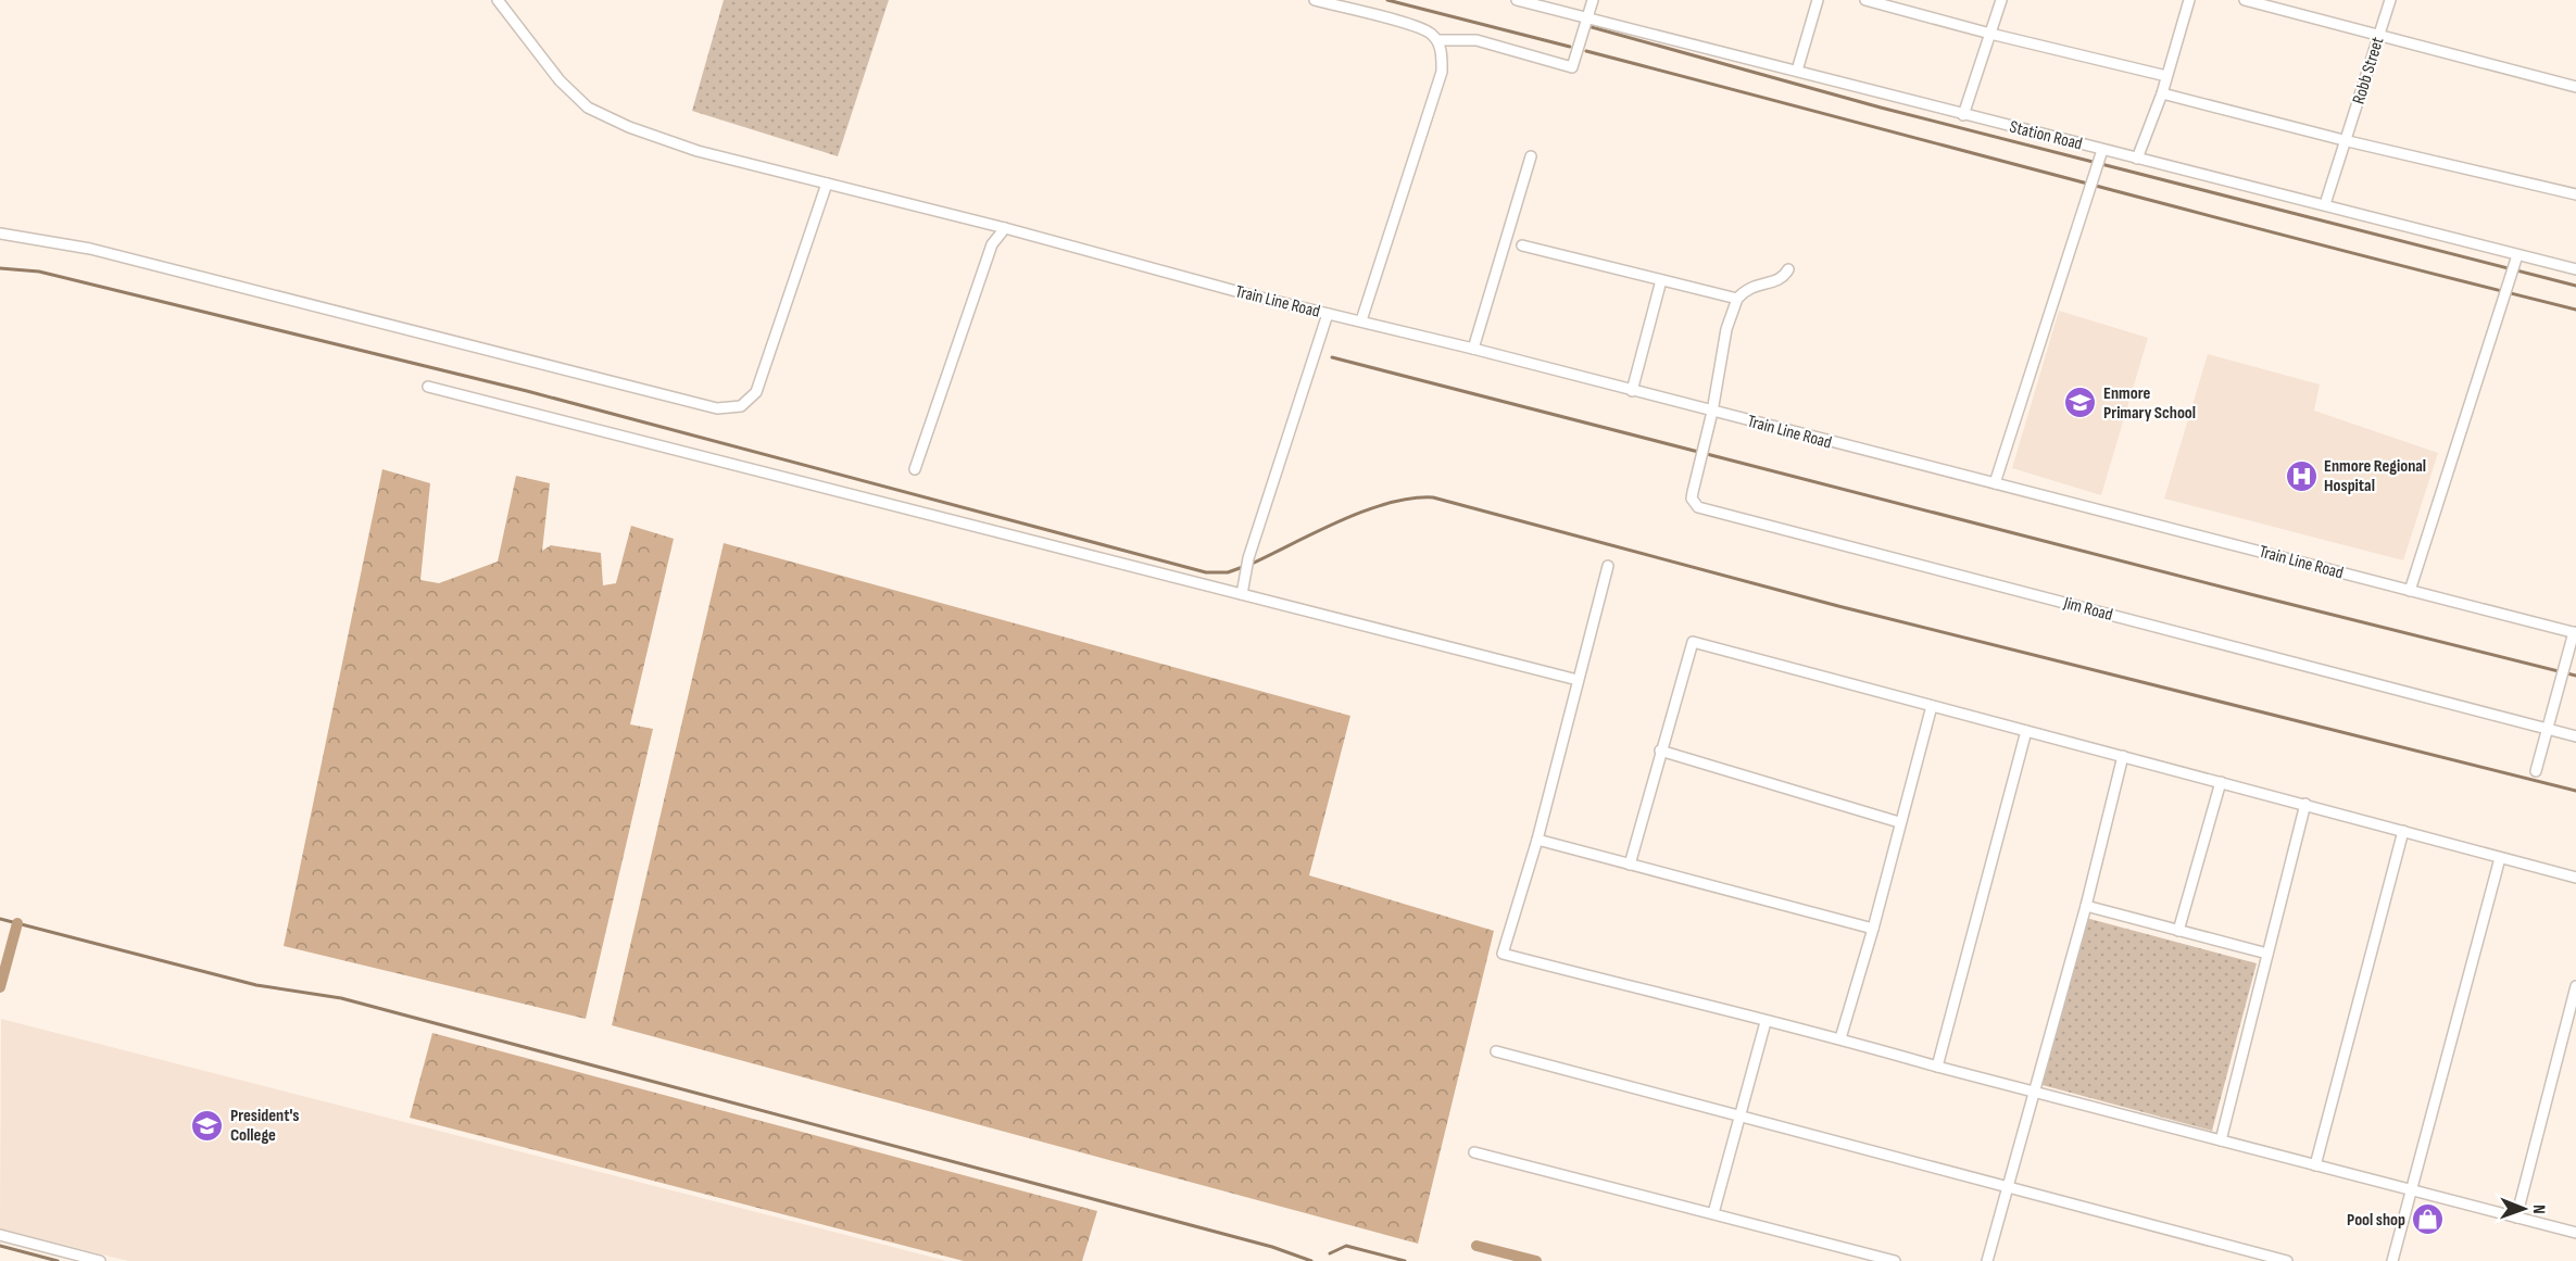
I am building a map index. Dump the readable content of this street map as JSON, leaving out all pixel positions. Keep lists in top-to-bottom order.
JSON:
{
  "streets": {
    "street": [
      "Robb Street",
      "Station Road",
      "Train Line Road",
      "Jim Road"
    ]
  },
  "crossings": [
    ["Robb Street", "Station Road"],
    ["Train Line Road", "Jim Road"]
  ],
  "places": {
    "school or university": ["Enmore Primary School", "President's College"],
    "hospital": ["Enmore Regional Hospital"],
    "shop": ["Pool shop"]
  },
  "north": "right"
}
